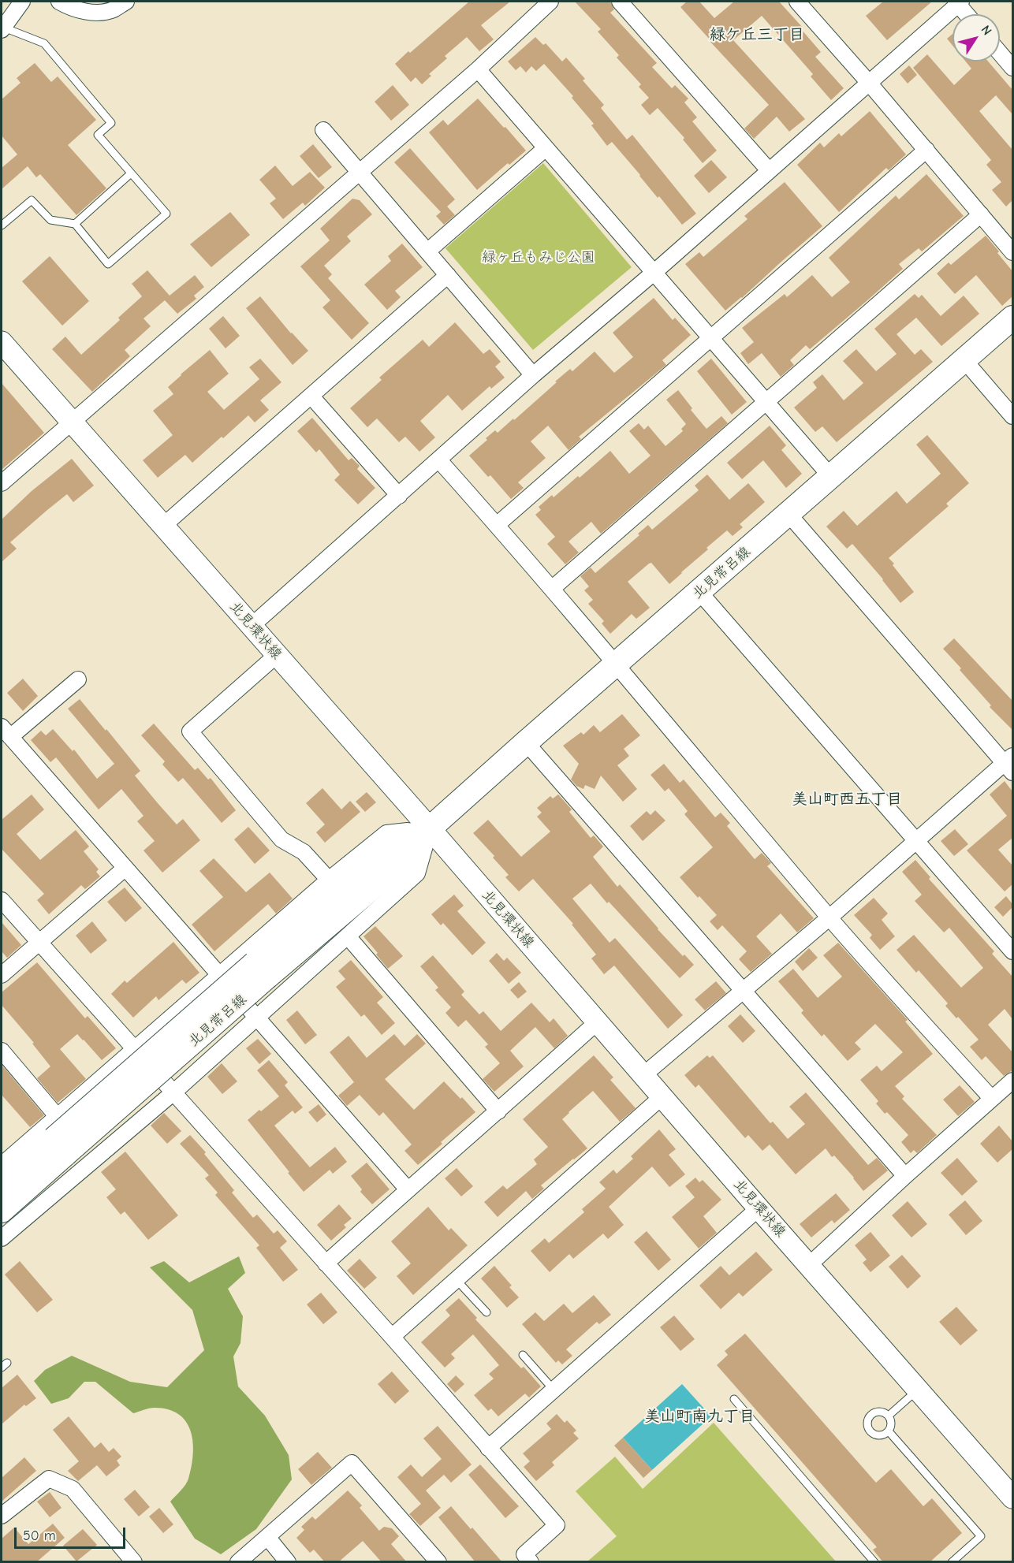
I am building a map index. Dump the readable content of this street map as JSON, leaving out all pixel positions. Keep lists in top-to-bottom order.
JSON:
{
  "streets": {
    "main road": ["北見常呂線", "北見環状線"]
  },
  "crossings": [
    ["北見常呂線", "北見環状線"]
  ],
  "districts": ["緑ケ丘三丁目", "美山町西五丁目", "美山町南九丁目"],
  "parks": ["緑ヶ丘もみじ公園"],
  "scale_bar": "50 m",
  "north": "top right"
}
